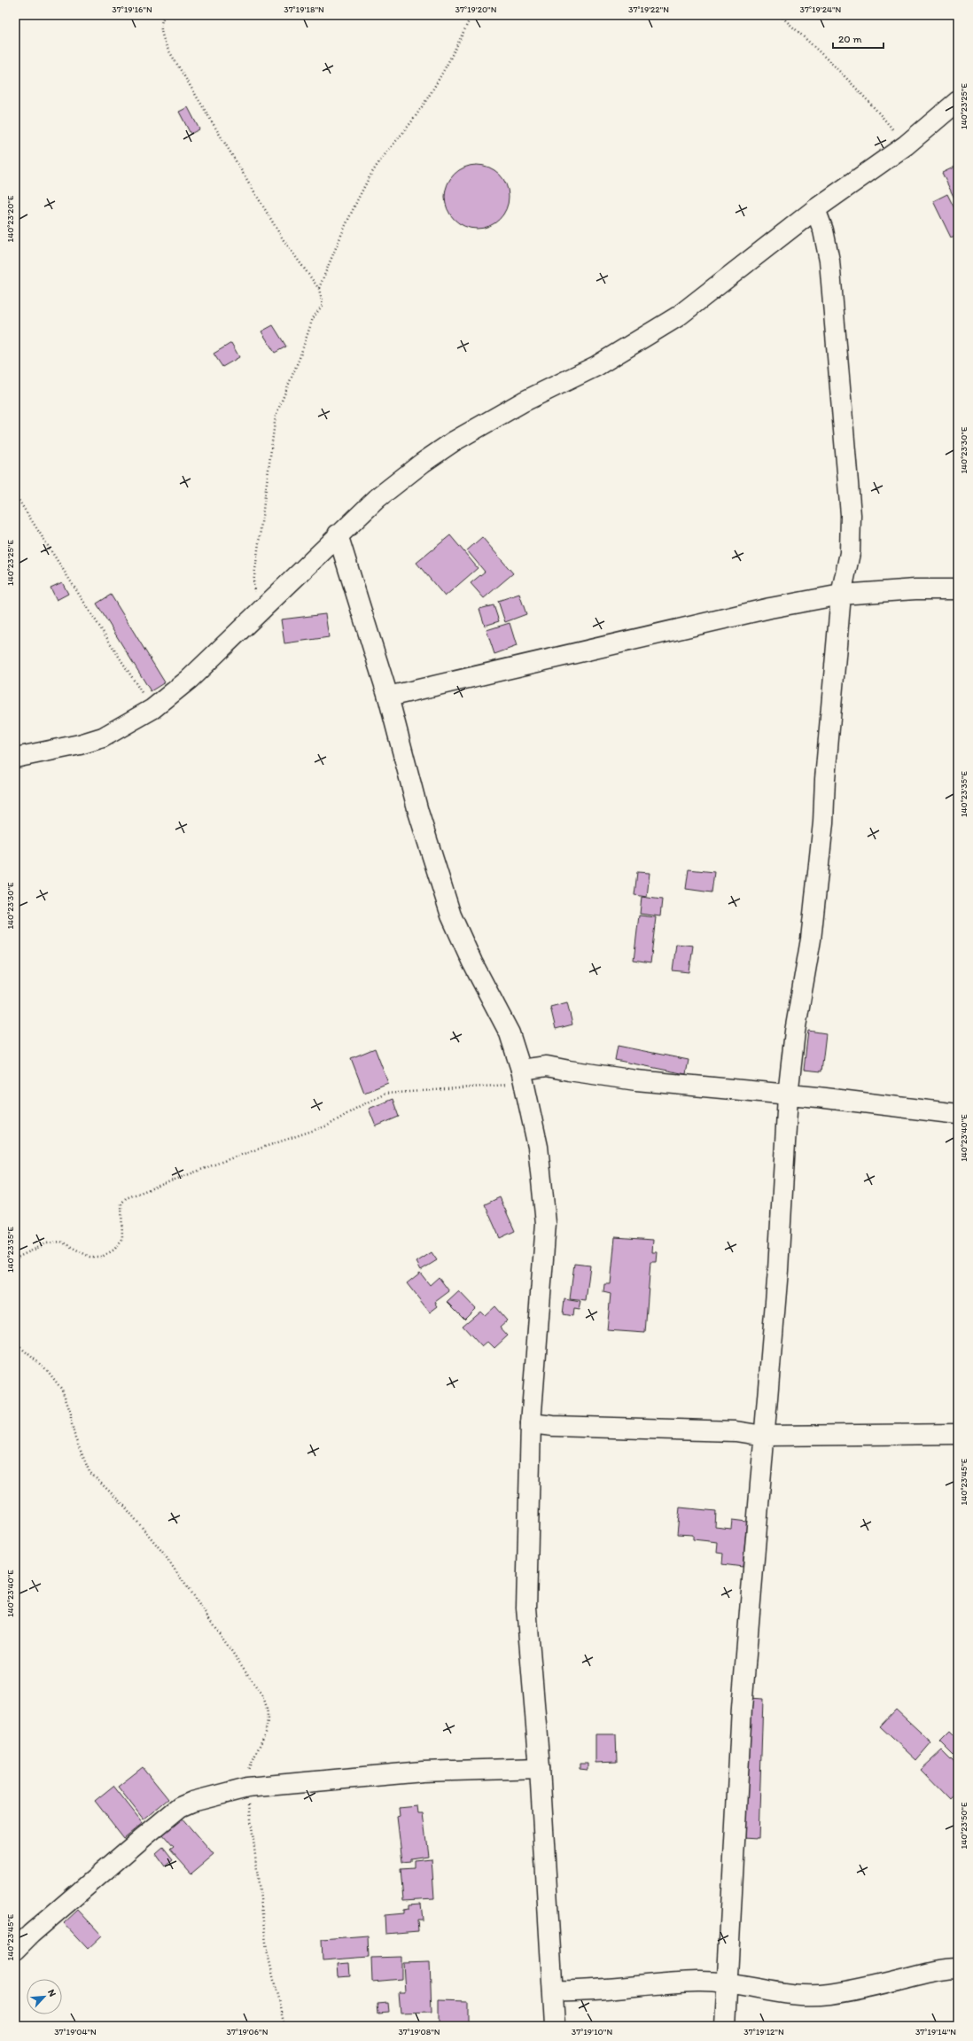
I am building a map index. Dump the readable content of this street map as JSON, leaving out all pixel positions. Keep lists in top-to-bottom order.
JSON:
{
  "scale_bar": "20 m",
  "north": "top right",
  "coordinates": [
    "37°19'16\"N",
    "37°19'18\"N",
    "37°19'20\"N",
    "37°19'22\"N",
    "37°19'24\"N",
    "140°23'25\"E",
    "140°23'20\"E",
    "140°23'30\"E",
    "140°23'35\"E",
    "140°23'40\"E",
    "140°23'45\"E",
    "140°23'50\"E",
    "37°19'04\"N",
    "37°19'06\"N",
    "37°19'08\"N",
    "37°19'10\"N",
    "37°19'12\"N",
    "37°19'14\"N"
  ]
}
